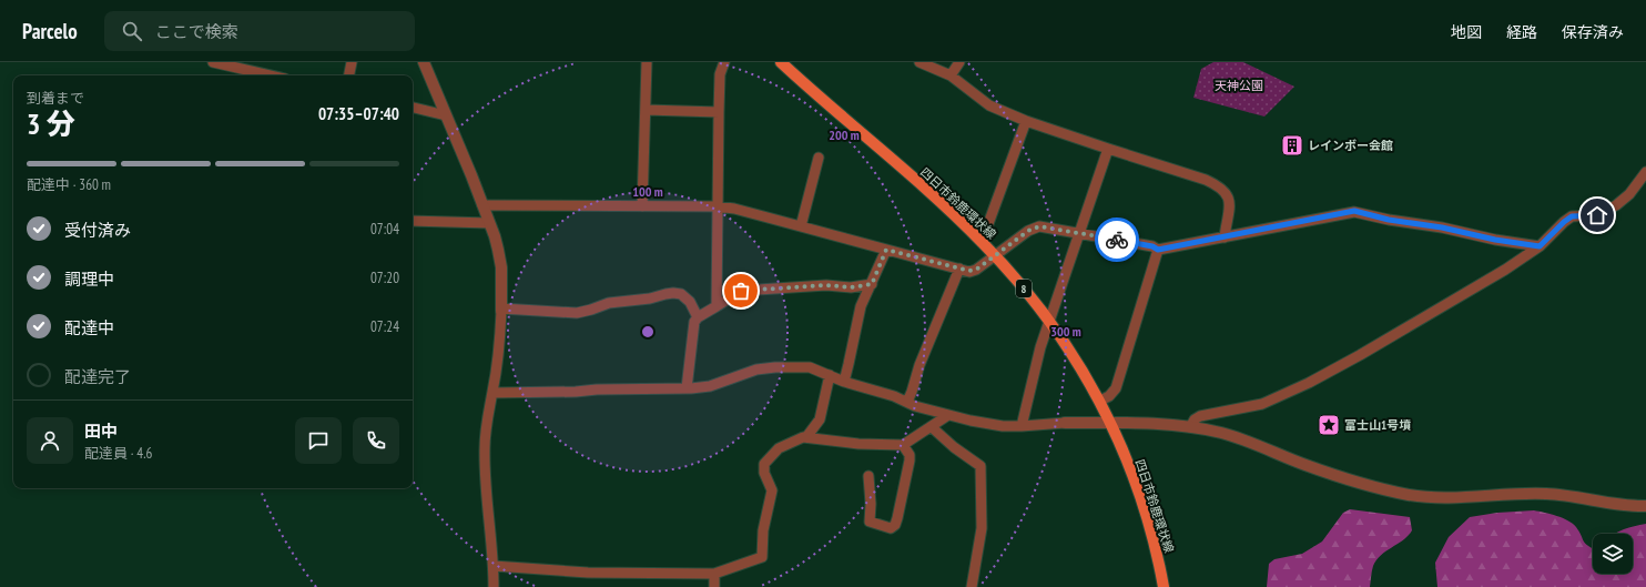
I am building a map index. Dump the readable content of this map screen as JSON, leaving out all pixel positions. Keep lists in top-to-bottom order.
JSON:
{
  "streets": {
    "main road": ["四日市鈴鹿環状線", "8"]
  },
  "parks": ["天神公園"],
  "places": {
    "building": ["レインボー会館"],
    "place": ["富士山1号墳"]
  },
  "page": {
    "header": "Parcelo",
    "search": "ここで検索",
    "nav": ["地図", "経路", "保存済み"],
    "heading": ["3 分", "到着まで", "07:35–07:40"],
    "panel": ["田中", "配達員 · 4.6"],
    "bar": "配達中 · 360 m",
    "list": [
      ["受付済み", "07:04"],
      ["調理中", "07:20"],
      ["配達中", "07:24"],
      "配達完了"
    ]
  },
  "rings": ["200 m", "100 m", "300 m"]
}
